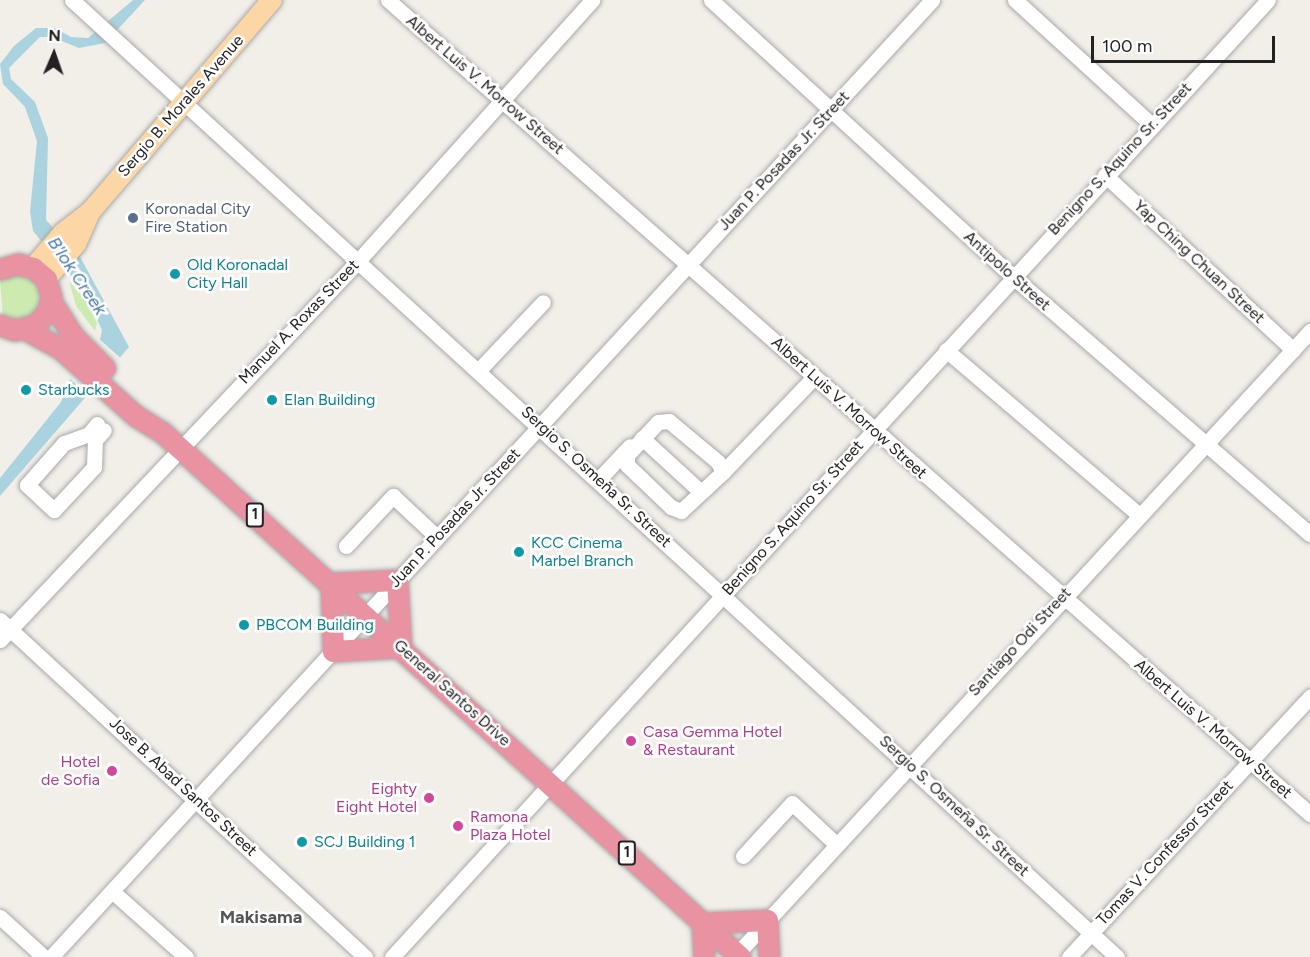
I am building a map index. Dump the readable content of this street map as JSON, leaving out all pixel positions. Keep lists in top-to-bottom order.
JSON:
{
  "streets": {
    "highway": ["1", "General Santos Drive"],
    "main road": ["Sergio B. Morales Avenue"],
    "street": [
      "Albert Luis V. Morrow Street",
      "Benigno S. Aquino Sr. Street",
      "Juan P. Posadas Jr. Street",
      "Yap Ching Chuan Street",
      "Antipolo Street",
      "Manuel A. Roxas Street",
      "Sergio S. Osmeña Sr. Street",
      "Santiago Odi Street",
      "Jose B. Abad Santos Street",
      "Tomas V. Confessor Street"
    ]
  },
  "crossings": [
    ["Albert Luis V. Morrow Street", "Benigno S. Aquino Sr. Street"],
    ["Albert Luis V. Morrow Street", "Juan P. Posadas Jr. Street"],
    ["Albert Luis V. Morrow Street", "Manuel A. Roxas Street"],
    ["Albert Luis V. Morrow Street", "Santiago Odi Street"],
    ["Albert Luis V. Morrow Street", "Tomas V. Confessor Street"],
    ["Sergio B. Morales Avenue", "Sergio S. Osmeña Sr. Street"],
    ["Sergio B. Morales Avenue", "1"],
    ["Benigno S. Aquino Sr. Street", "Yap Ching Chuan Street"],
    ["Benigno S. Aquino Sr. Street", "Antipolo Street"],
    ["Benigno S. Aquino Sr. Street", "Sergio S. Osmeña Sr. Street"],
    ["Benigno S. Aquino Sr. Street", "General Santos Drive"],
    ["Juan P. Posadas Jr. Street", "Antipolo Street"],
    ["Juan P. Posadas Jr. Street", "Sergio S. Osmeña Sr. Street"],
    ["Juan P. Posadas Jr. Street", "General Santos Drive"],
    ["Juan P. Posadas Jr. Street", "Jose B. Abad Santos Street"],
    ["Yap Ching Chuan Street", "Santiago Odi Street"],
    ["Antipolo Street", "Santiago Odi Street"],
    ["Manuel A. Roxas Street", "Sergio S. Osmeña Sr. Street"],
    ["Manuel A. Roxas Street", "General Santos Drive"],
    ["Manuel A. Roxas Street", "Jose B. Abad Santos Street"],
    ["Sergio S. Osmeña Sr. Street", "Santiago Odi Street"],
    ["Sergio S. Osmeña Sr. Street", "Tomas V. Confessor Street"],
    ["1", "General Santos Drive"],
    ["Santiago Odi Street", "General Santos Drive"]
  ],
  "districts": ["Makisama"],
  "water": ["B'lok Creek"],
  "places": [
    "Koronadal City Fire Station",
    "Old Koronadal City Hall",
    "Starbucks",
    "Elan Building",
    "KCC Cinema Marbel Branch",
    "PBCOM Building",
    "Casa Gemma Hotel & Restaurant",
    "Hotel de Sofia",
    "Eighty Eight Hotel",
    "Ramona Plaza Hotel",
    "SCJ Building 1"
  ],
  "scale_bar": "100 m",
  "north": "top"
}
